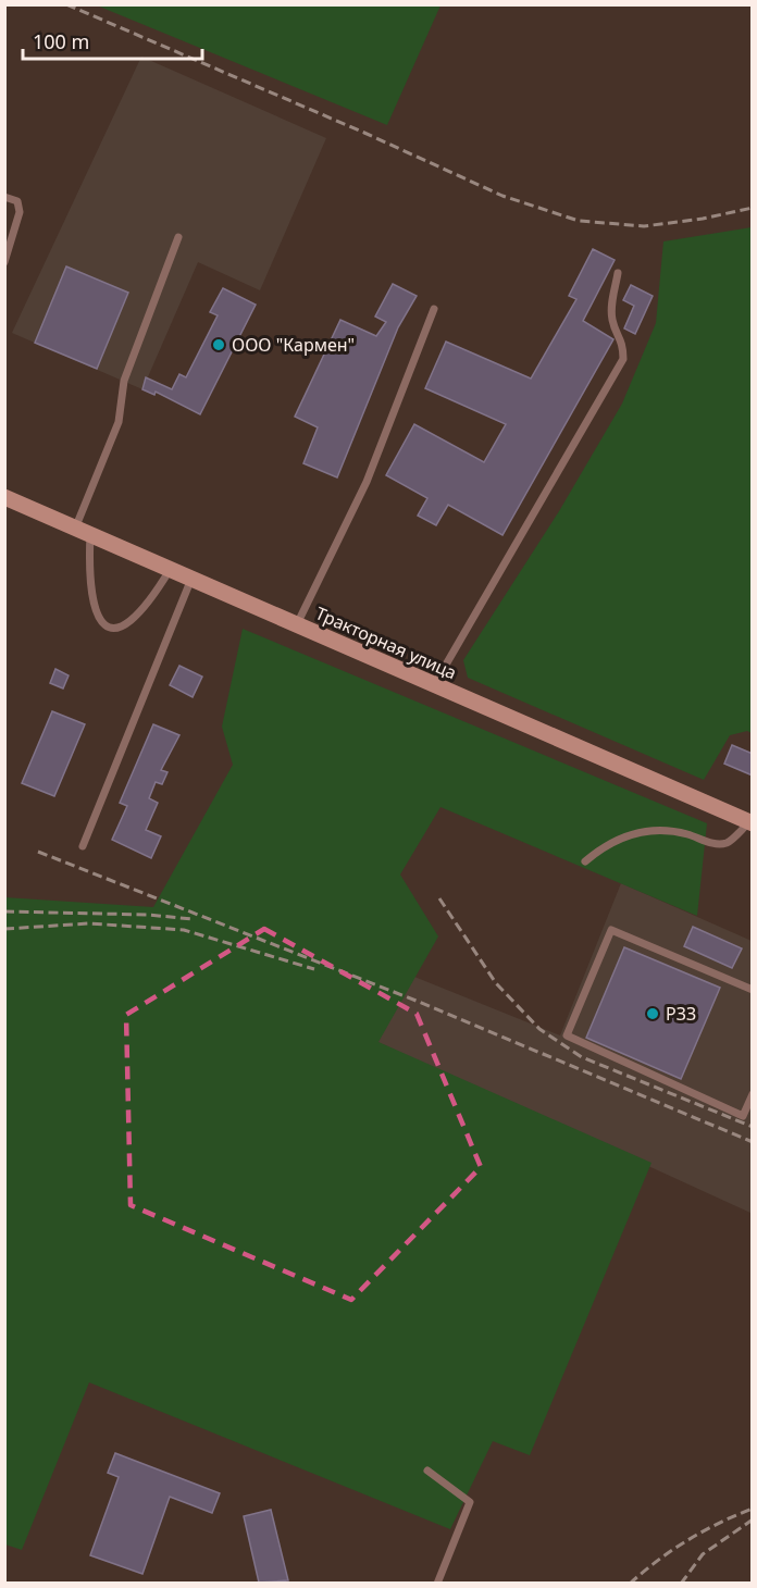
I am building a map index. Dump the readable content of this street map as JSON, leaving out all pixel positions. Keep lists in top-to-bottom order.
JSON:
{
  "streets": {
    "main road": ["Тракторная улица"]
  },
  "places": ["ООО \"Кармен\"", "РЗЗ"],
  "scale_bar": "100 m"
}
